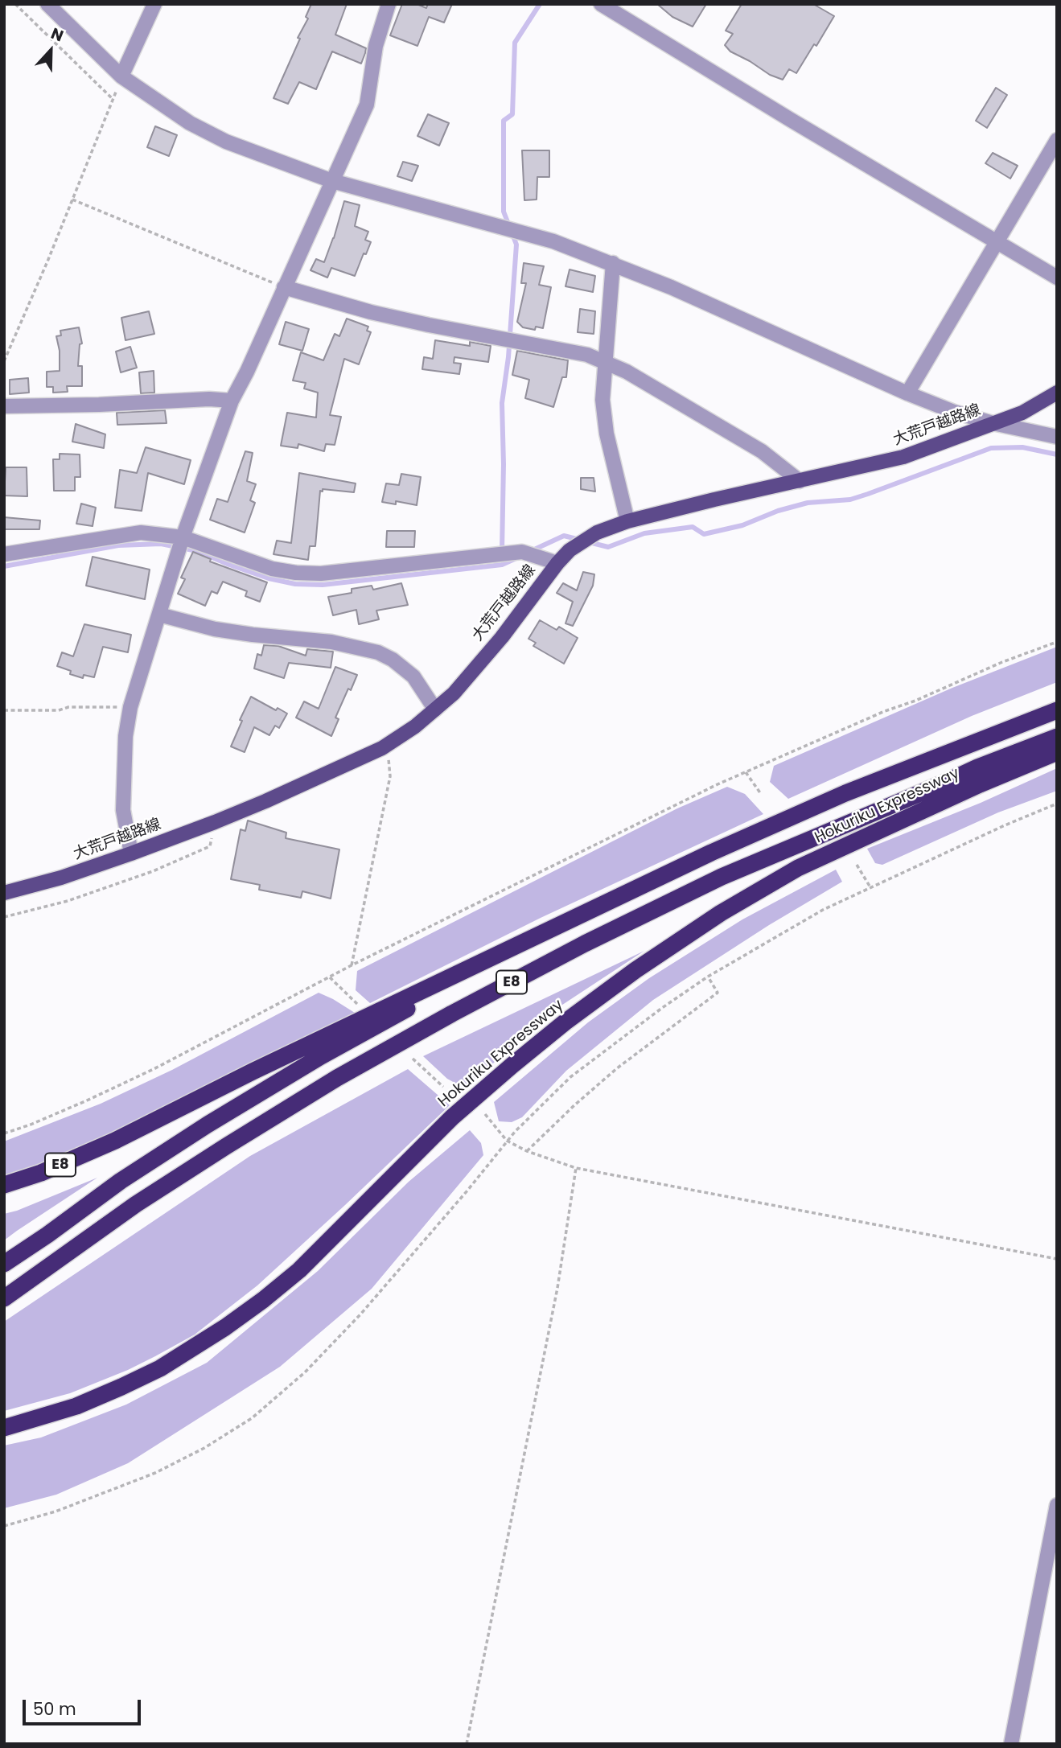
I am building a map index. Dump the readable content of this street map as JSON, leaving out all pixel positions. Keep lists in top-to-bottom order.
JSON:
{
  "streets": {
    "highway": ["Hokuriku Expressway", "E8"],
    "main road": ["大荒戸越路線"]
  },
  "scale_bar": "50 m",
  "north": "top"
}
